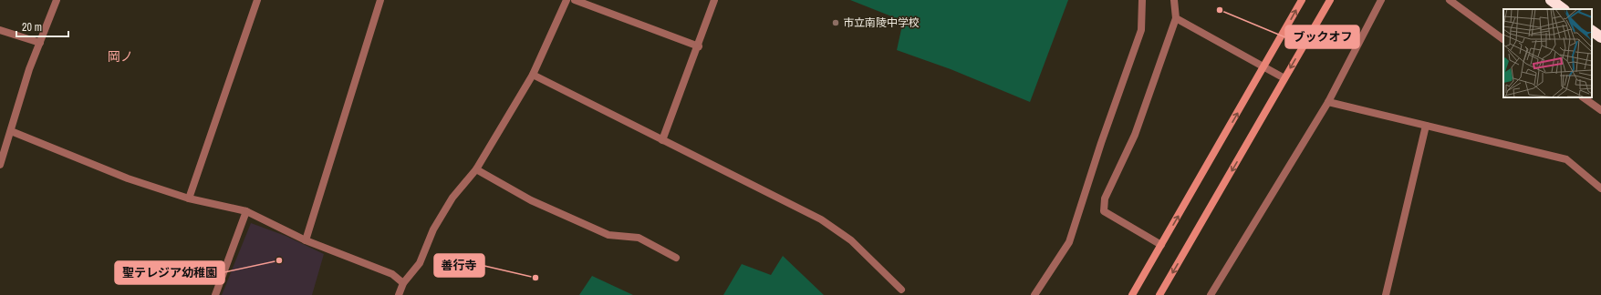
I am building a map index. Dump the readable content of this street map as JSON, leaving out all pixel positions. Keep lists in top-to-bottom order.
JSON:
{
  "districts": ["岡ノ"],
  "places": [
    "ブックオフ",
    "市立南陵中学校",
    "聖テレジア幼稚園",
    "善行寺"
  ],
  "scale_bar": "20 m"
}
